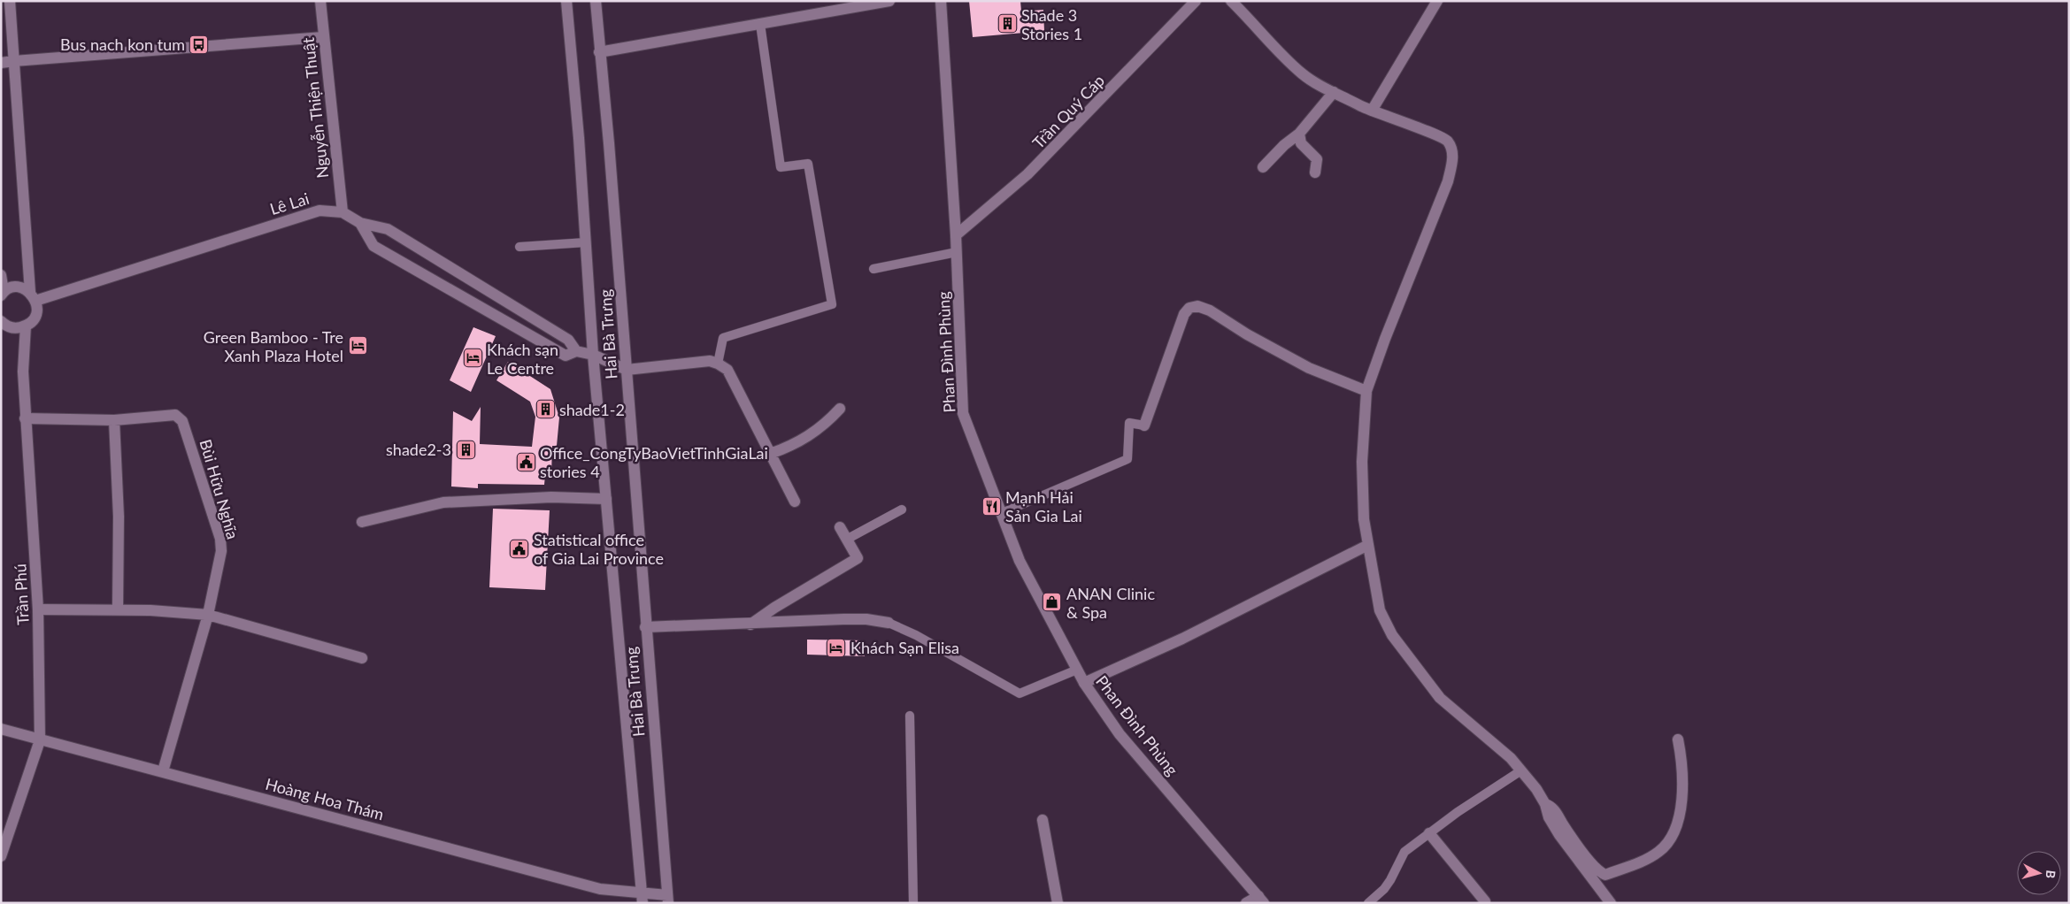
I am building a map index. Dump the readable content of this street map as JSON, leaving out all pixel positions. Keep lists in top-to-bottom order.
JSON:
{
  "streets": {
    "street": [
      "Nguyễn Thiện Thuật",
      "Trần Quý Cáp",
      "Lê Lai",
      "Hai Bà Trưng",
      "Phan Đình Phùng",
      "Bùi Hữu Nghĩa",
      "Trần Phú",
      "Hoàng Hoa Thám"
    ]
  },
  "crossings": [
    ["Nguyễn Thiện Thuật", "Lê Lai"],
    ["Trần Quý Cáp", "Phan Đình Phùng"],
    ["Hai Bà Trưng", "Hoàng Hoa Thám"],
    ["Bùi Hữu Nghĩa", "Trần Phú"],
    ["Bùi Hữu Nghĩa", "Hoàng Hoa Thám"],
    ["Trần Phú", "Hoàng Hoa Thám"]
  ],
  "places": {
    "building": ["Shade 3 Stories 1", "shade1-2", "shade2-3"],
    "bus stop": ["Bus nach kon tum"],
    "hotel": ["Green Bamboo - Tre Xanh Plaza Hotel", "Khách sạn Le Centre", "Khách Sạn Elisa"],
    "public building": ["Office_CongTyBaoVietTinhGiaLai stories 4", "Statistical office of Gia Lai Province"],
    "restaurant": ["Mạnh Hải Sản Gia Lai"],
    "shop": ["ANAN Clinic & Spa"]
  },
  "north": "right"
}
